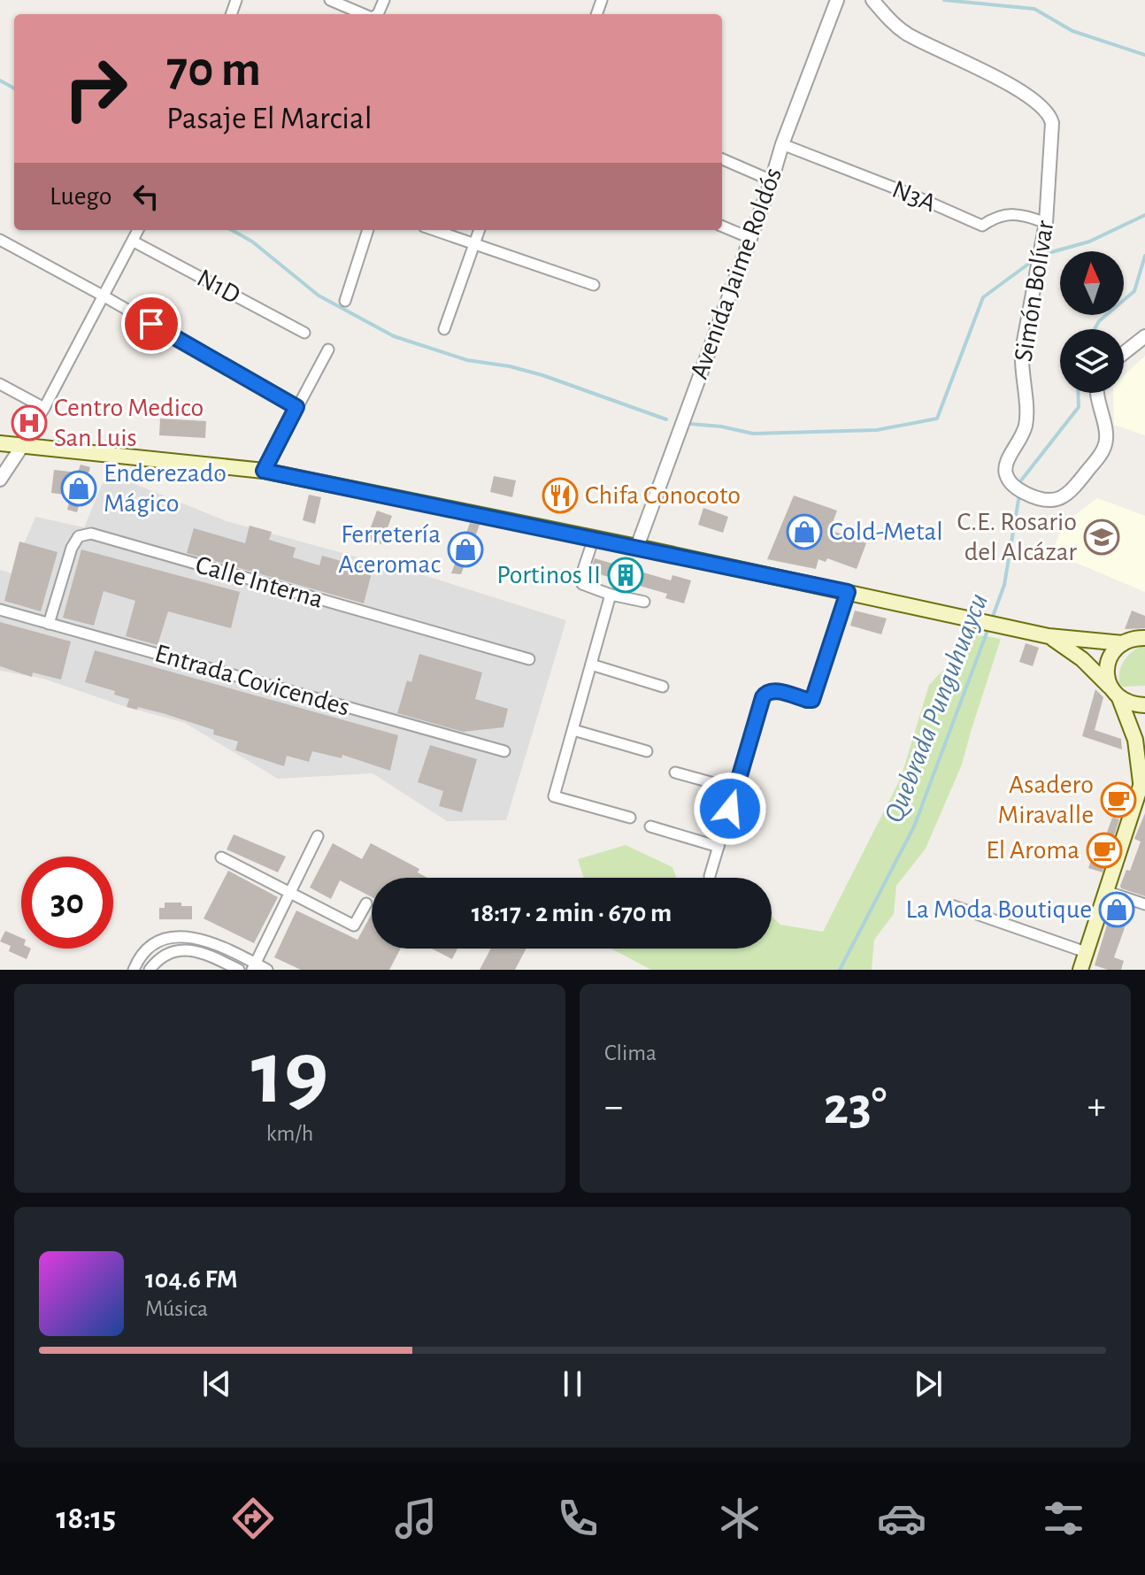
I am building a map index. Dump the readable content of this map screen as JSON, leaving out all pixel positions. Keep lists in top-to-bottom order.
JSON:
{
  "streets": {
    "street": [
      "N3A",
      "Avenida Jaime Roldós",
      "N1D",
      "Simón Bolívar",
      "Calle Interna",
      "Entrada Covicendes"
    ]
  },
  "crossings": [
    ["N3A", "Avenida Jaime Roldós"],
    ["N3A", "Simón Bolívar"],
    ["Calle Interna", "Entrada Covicendes"]
  ],
  "water": ["Quebrada Punguhuaycu"],
  "places": {
    "hospital": ["Centro Medico San Luis"],
    "shop": [
      "Enderezado Mágico",
      "Cold-Metal",
      "Ferretería Aceromac",
      "La Moda Boutique"
    ],
    "restaurant": ["Chifa Conocoto"],
    "school or university": ["C.E. Rosario del Alcázar"],
    "building": ["Portinos II"],
    "cafe": ["Asadero Miravalle", "El Aroma"]
  },
  "north": "top",
  "page": {
    "turn": ["70 m", "Pasaje El Marcial"],
    "then": "Luego",
    "limit": "30",
    "trip": "18:17 · 2 min · 670 m",
    "tile": [
      ["19", "km/h"],
      "Clima"
    ],
    "heat": ["−", "23°", "+"],
    "song": ["104.6 FM", "Música"],
    "tabs": "18:15"
  }
}
